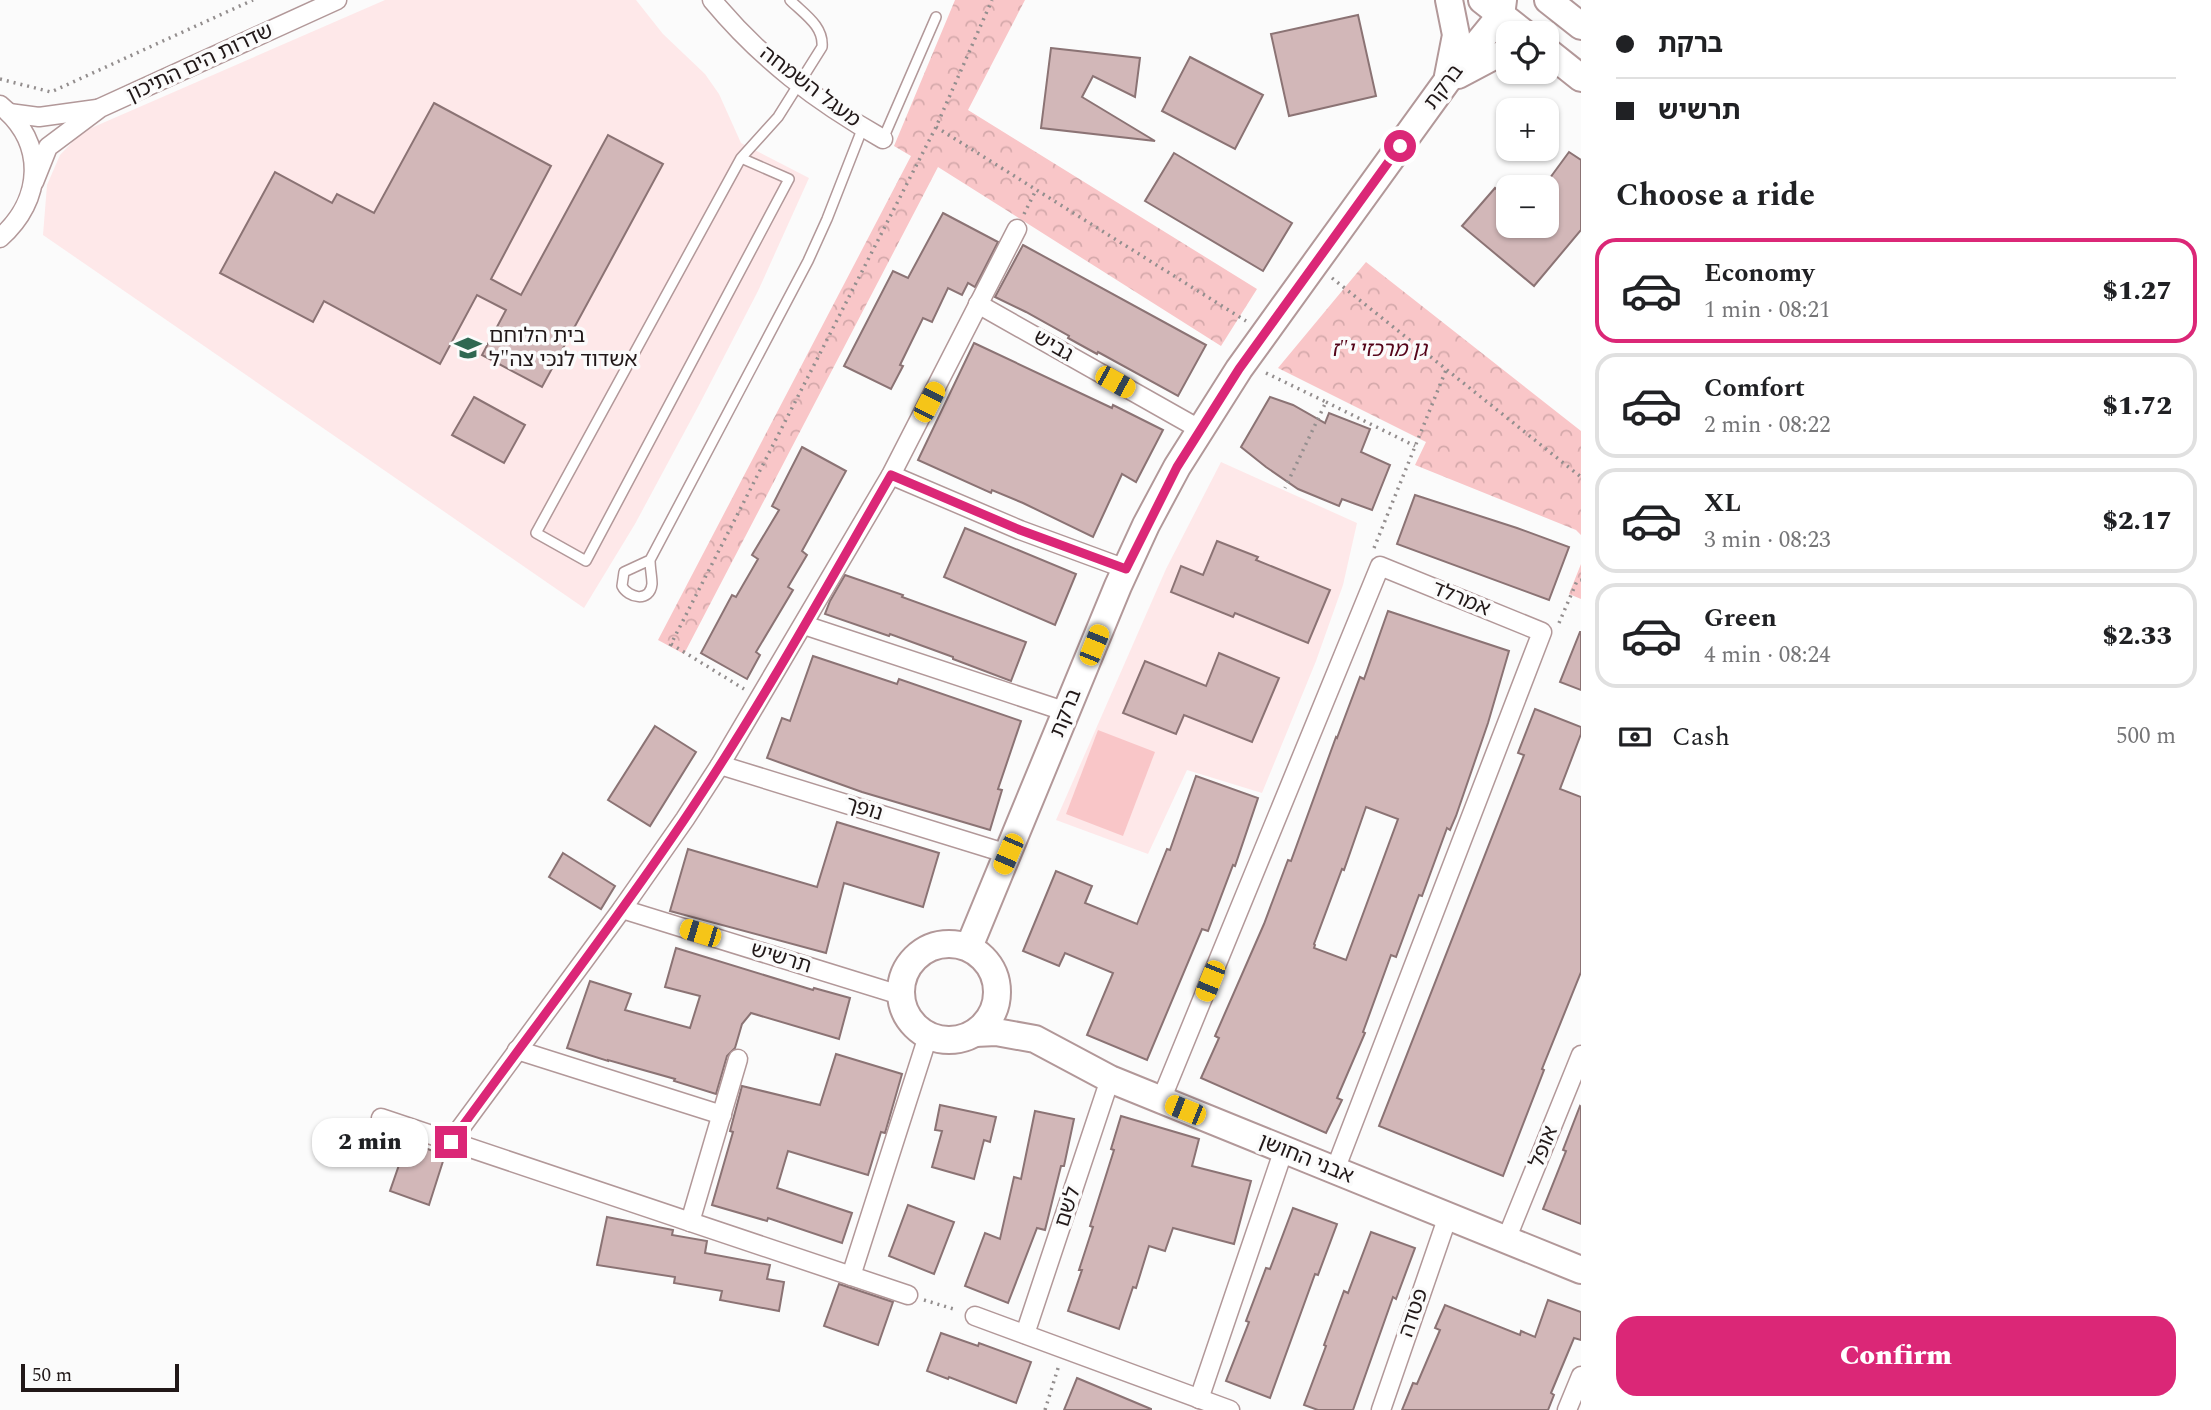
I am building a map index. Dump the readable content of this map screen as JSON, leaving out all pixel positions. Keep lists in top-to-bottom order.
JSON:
{
  "streets": {
    "street": [
      "שדרות הים התיכון",
      "מעגל השמחה",
      "ברקת",
      "גביש",
      "אמרלד",
      "נופך",
      "תרשיש",
      "אופל",
      "אבני החושן",
      "לשם",
      "פטדה"
    ]
  },
  "crossings": [
    ["ברקת", "גביש"],
    ["ברקת", "נופך"],
    ["ברקת", "תרשיש"],
    ["ברקת", "אבני החושן"],
    ["תרשיש", "אבני החושן"],
    ["אופל", "אבני החושן"],
    ["אבני החושן", "לשם"],
    ["אבני החושן", "פטדה"]
  ],
  "parks": ["גן מרכזי י\"ז"],
  "places": {
    "school or university": ["בית הלוחם אשדוד לנכי צה\"ל"]
  },
  "scale_bar": "50 m",
  "page": {
    "banner": ["ברקת", "תרשיש"],
    "map_buttons": ["+", "−"],
    "heading": "Choose a ride",
    "list": [
      {
        "name": "Economy",
        "note": "1 min · 08:21",
        "value": "$1.27"
      },
      {
        "name": "Comfort",
        "note": "2 min · 08:22",
        "value": "$1.72"
      },
      {
        "name": "XL",
        "note": "3 min · 08:23",
        "value": "$2.17"
      },
      {
        "name": "Green",
        "note": "4 min · 08:24",
        "value": "$2.33"
      }
    ],
    "pay": ["Cash", "500 m"],
    "bubble": "2 min",
    "buttons": "Confirm",
    "scale": "50 m"
  }
}
